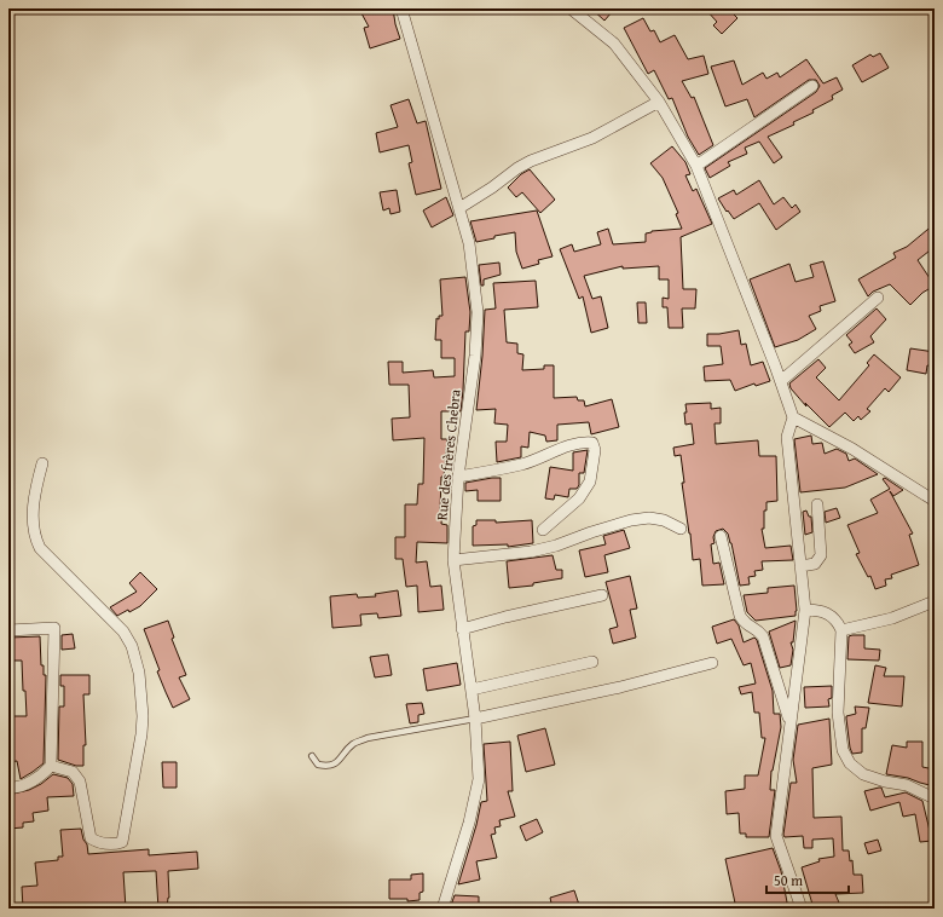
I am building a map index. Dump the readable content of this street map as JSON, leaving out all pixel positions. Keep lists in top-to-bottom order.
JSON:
{
  "streets": {
    "street": ["Rue des frères Chebra"]
  },
  "scale_bar": "50 m"
}
